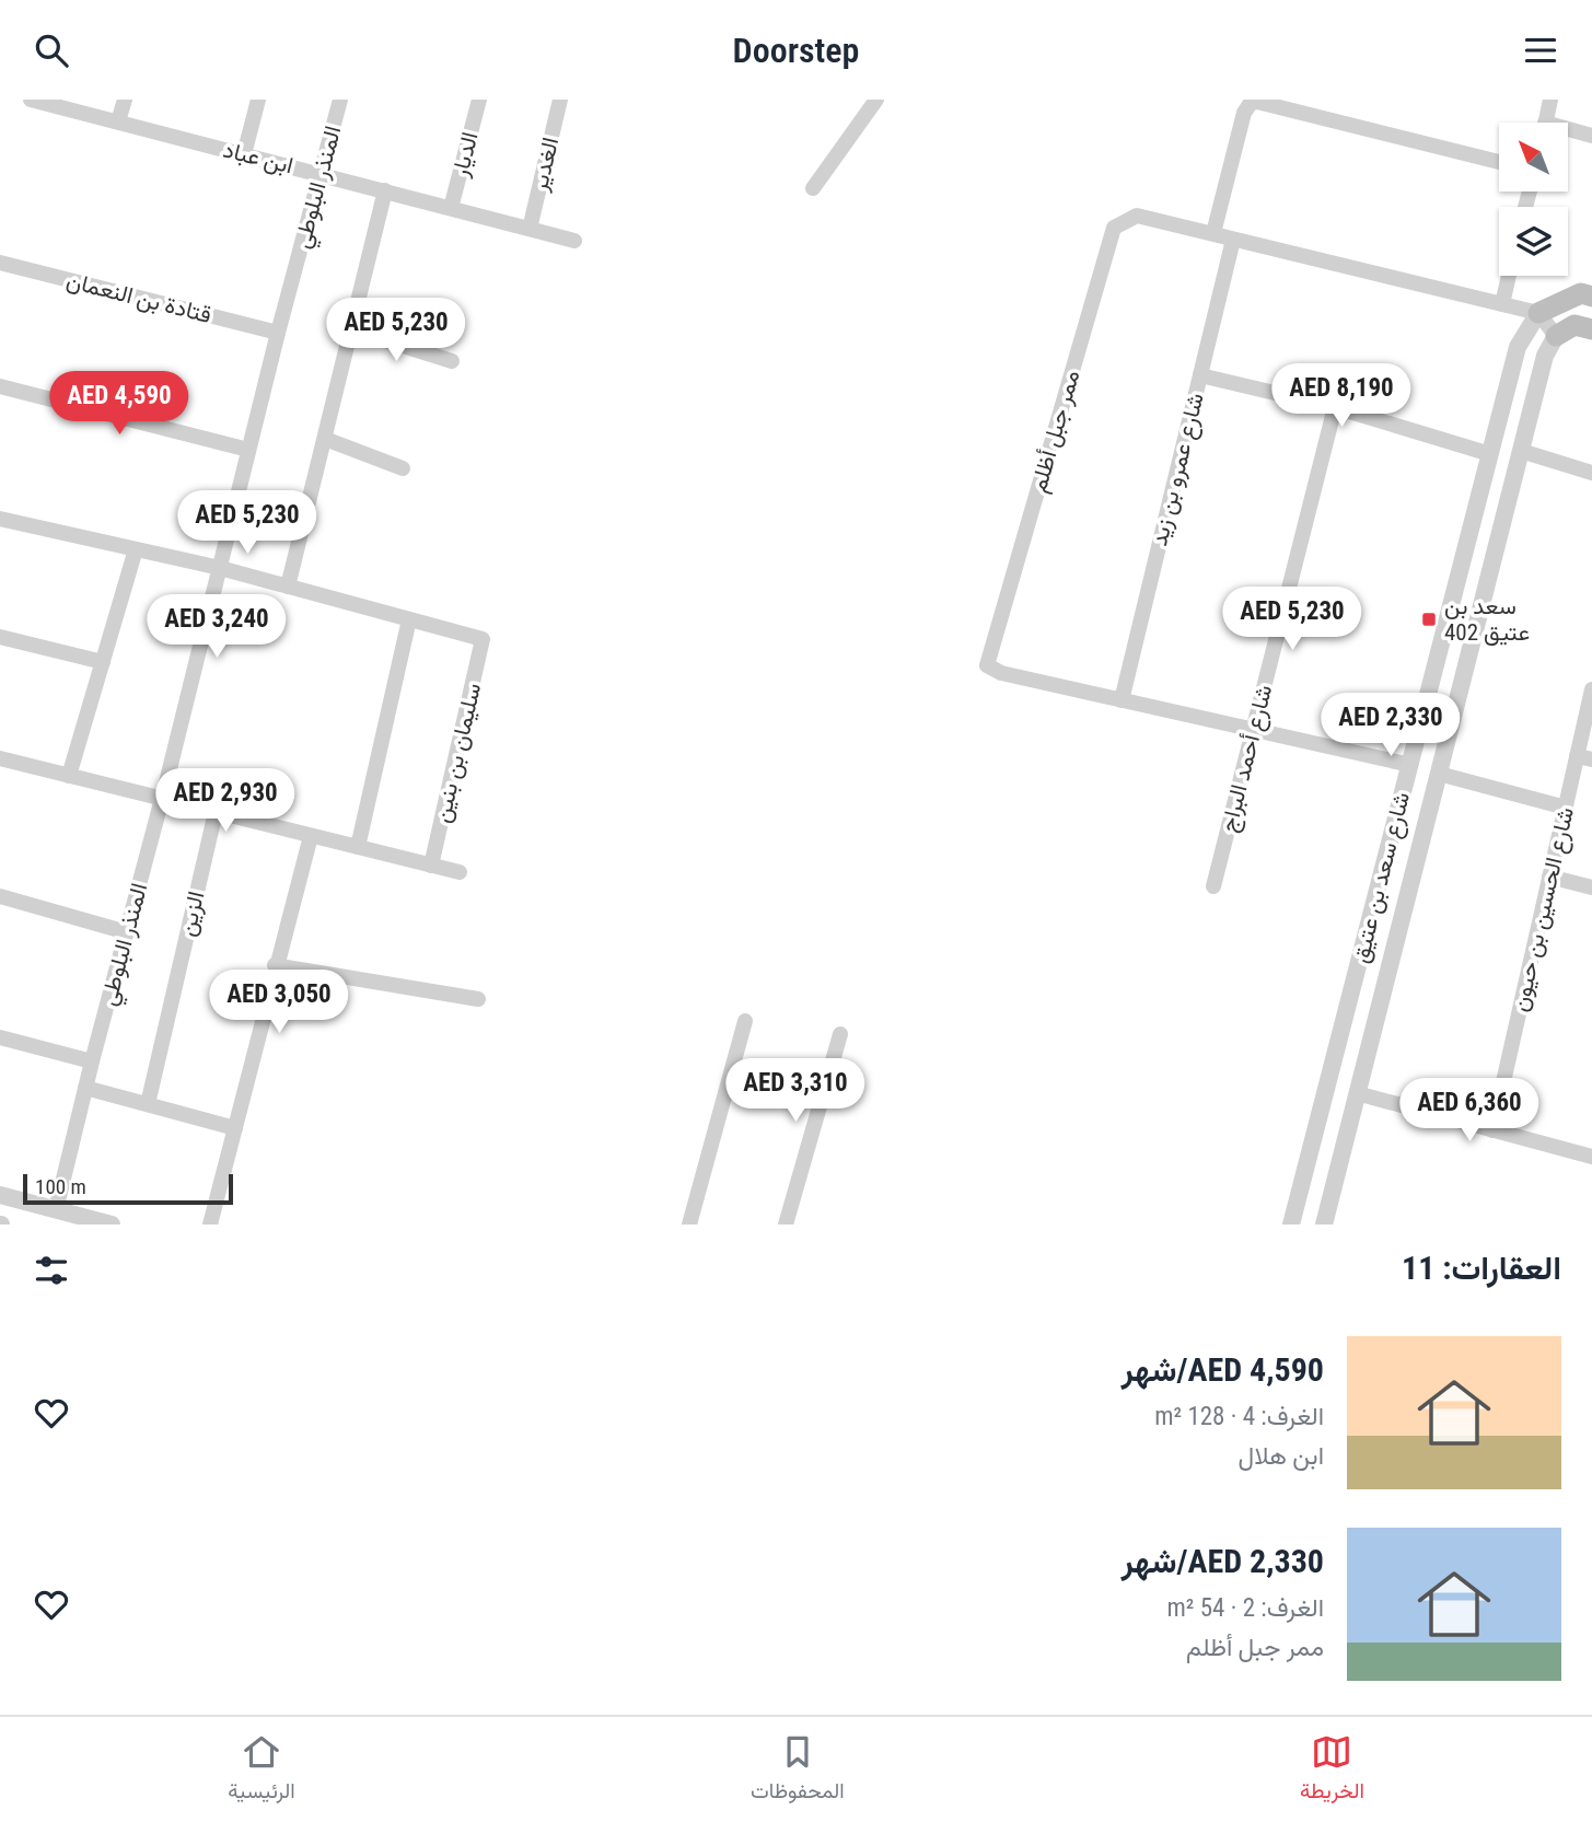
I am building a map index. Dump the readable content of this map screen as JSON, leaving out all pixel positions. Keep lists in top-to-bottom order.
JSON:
{
  "streets": {
    "street": [
      "الديار",
      "ابن عباد",
      "الغدير",
      "المنذر البلوطي",
      "قتادة بن النعمان",
      "ممر جبل أظلم",
      "شارع عمرو بن زيد",
      "سليمان بن بنين",
      "شارع أحمد البراج",
      "شارع سعد بن عتيق",
      "شارع الحسين بن حيون",
      "الزين"
    ]
  },
  "crossings": [
    ["الديار", "ابن عباد"],
    ["ابن عباد", "الغدير"],
    ["ابن عباد", "المنذر البلوطي"],
    ["المنذر البلوطي", "قتادة بن النعمان"],
    ["ممر جبل أظلم", "شارع عمرو بن زيد"],
    ["ممر جبل أظلم", "شارع أحمد البراج"],
    ["ممر جبل أظلم", "شارع سعد بن عتيق"]
  ],
  "places": {
    "transit": ["سعد بن عتيق 402"]
  },
  "scale_bar": "100 m",
  "north": "top left",
  "page": {
    "header": "Doorstep",
    "price": [
      "AED 5,230",
      "AED 8,190",
      "AED 4,590",
      "AED 5,230",
      "AED 5,230",
      "AED 3,240",
      "AED 2,330",
      "AED 2,930",
      "AED 3,050",
      "AED 3,310",
      "AED 6,360"
    ],
    "scale": "100 m",
    "heading": "العقارات: 11",
    "list": [
      {
        "name": "AED 4,590/شهر",
        "note": "الغرف: 4 · 128 m² · ابن هلال"
      },
      {
        "name": "AED 2,330/شهر",
        "note": "الغرف: 2 · 54 m² · ممر جبل أظلم"
      }
    ],
    "tabs": ["الخريطة", "المحفوظات", "الرئيسية"]
  }
}
